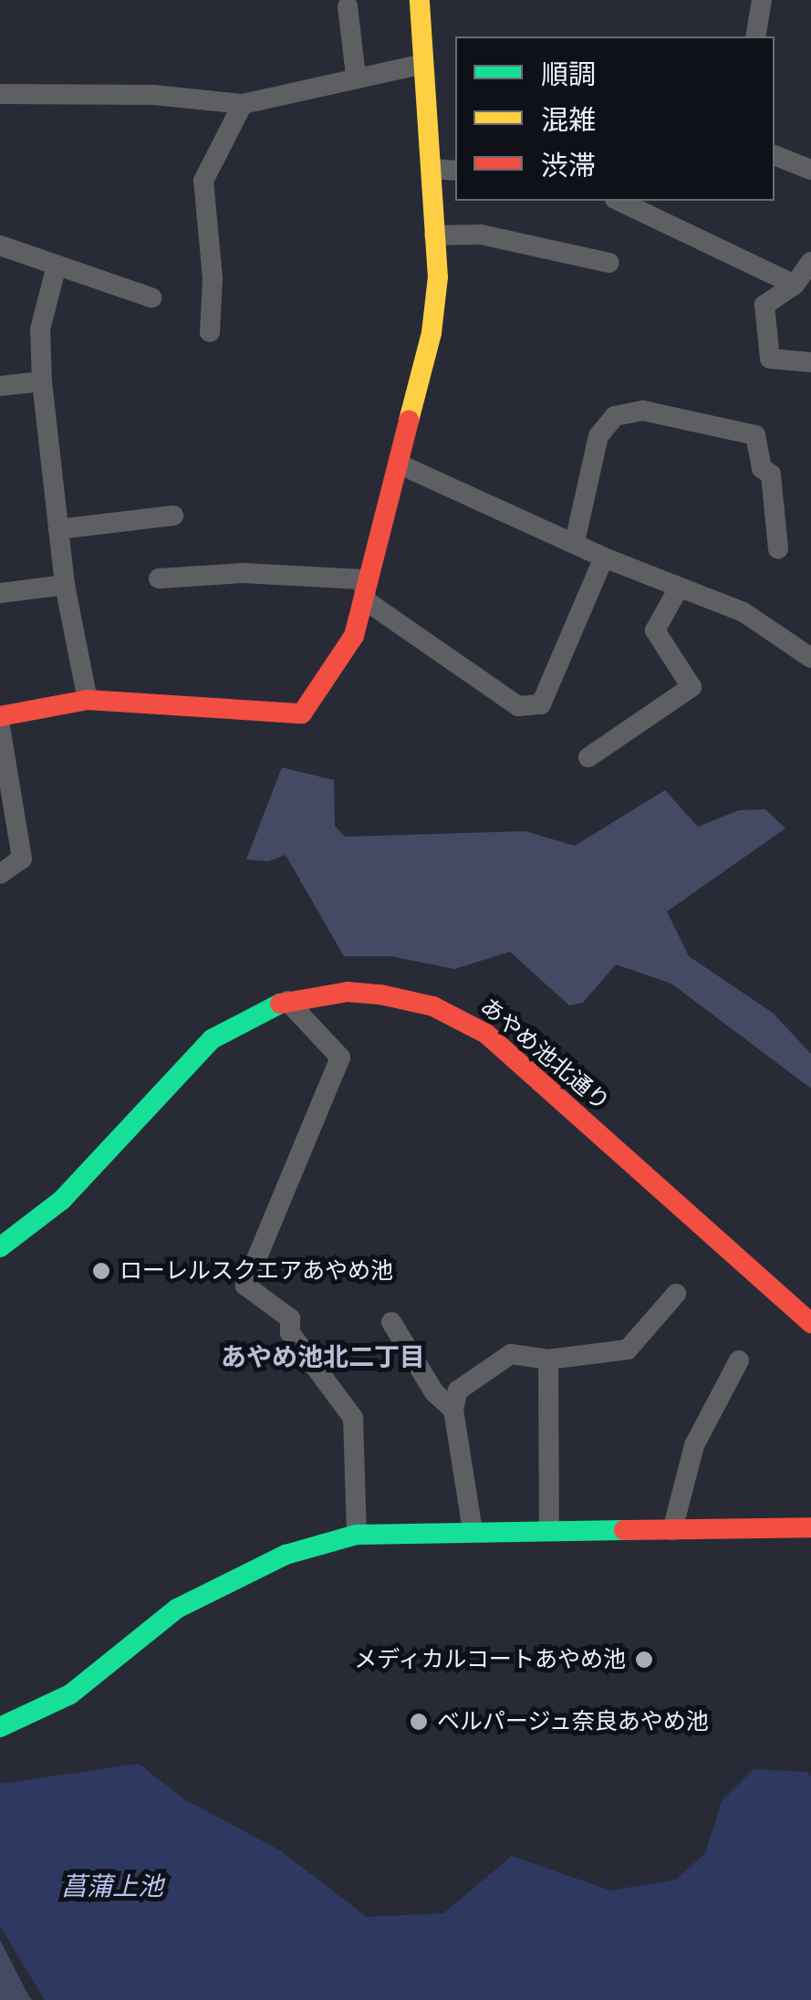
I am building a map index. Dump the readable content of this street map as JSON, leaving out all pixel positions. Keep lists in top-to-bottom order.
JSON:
{
  "streets": {
    "street": ["あやめ池北通り"]
  },
  "districts": ["あやめ池北二丁目"],
  "water": ["菖蒲上池"],
  "places": ["ローレルスクエアあやめ池", "メディカルコートあやめ池", "ベルパージュ奈良あやめ池"],
  "legend": ["順調", "混雑", "渋滞"]
}
